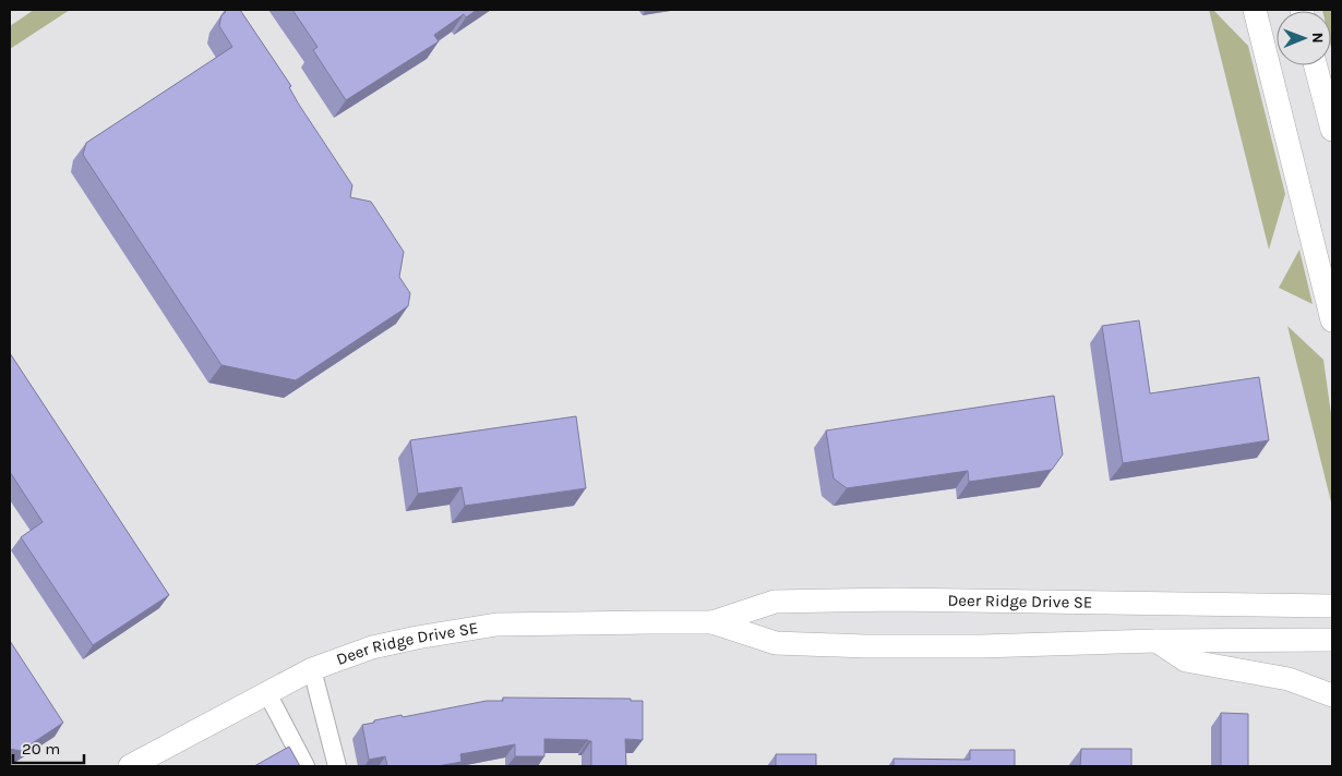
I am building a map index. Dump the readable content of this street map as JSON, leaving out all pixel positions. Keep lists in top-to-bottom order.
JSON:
{
  "streets": {
    "street": ["Deer Ridge Drive SE"]
  },
  "scale_bar": "20 m",
  "north": "right"
}
